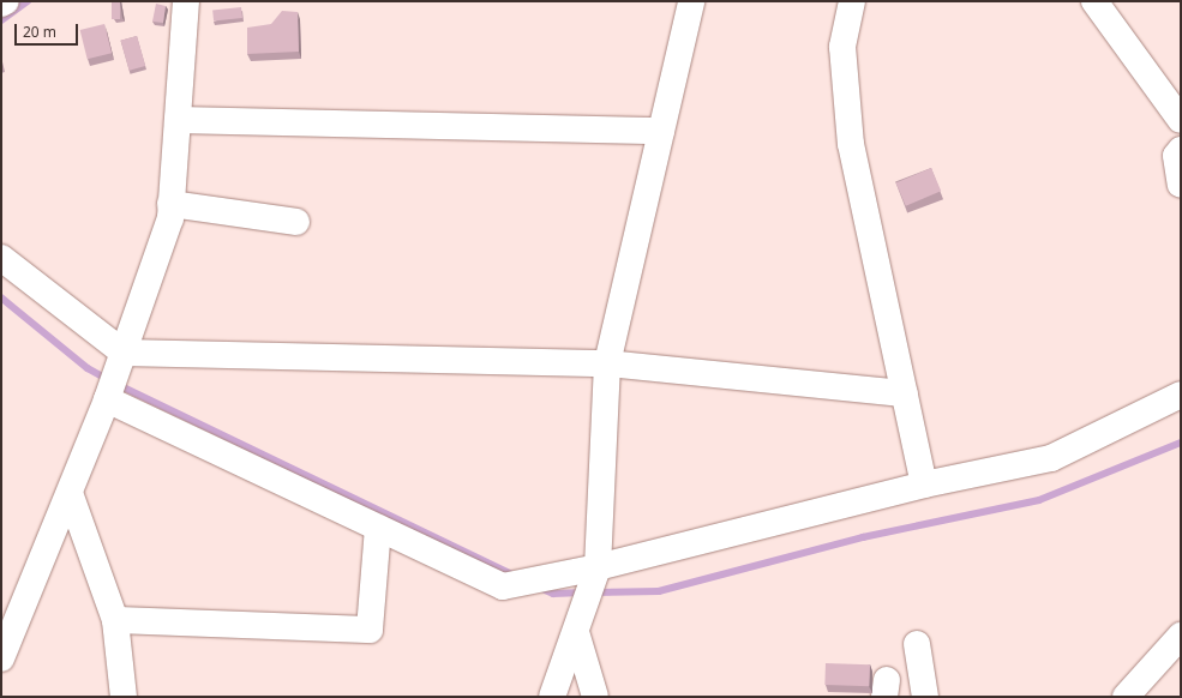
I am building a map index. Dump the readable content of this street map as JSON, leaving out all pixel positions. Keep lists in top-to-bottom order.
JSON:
{
  "scale_bar": "20 m"
}
